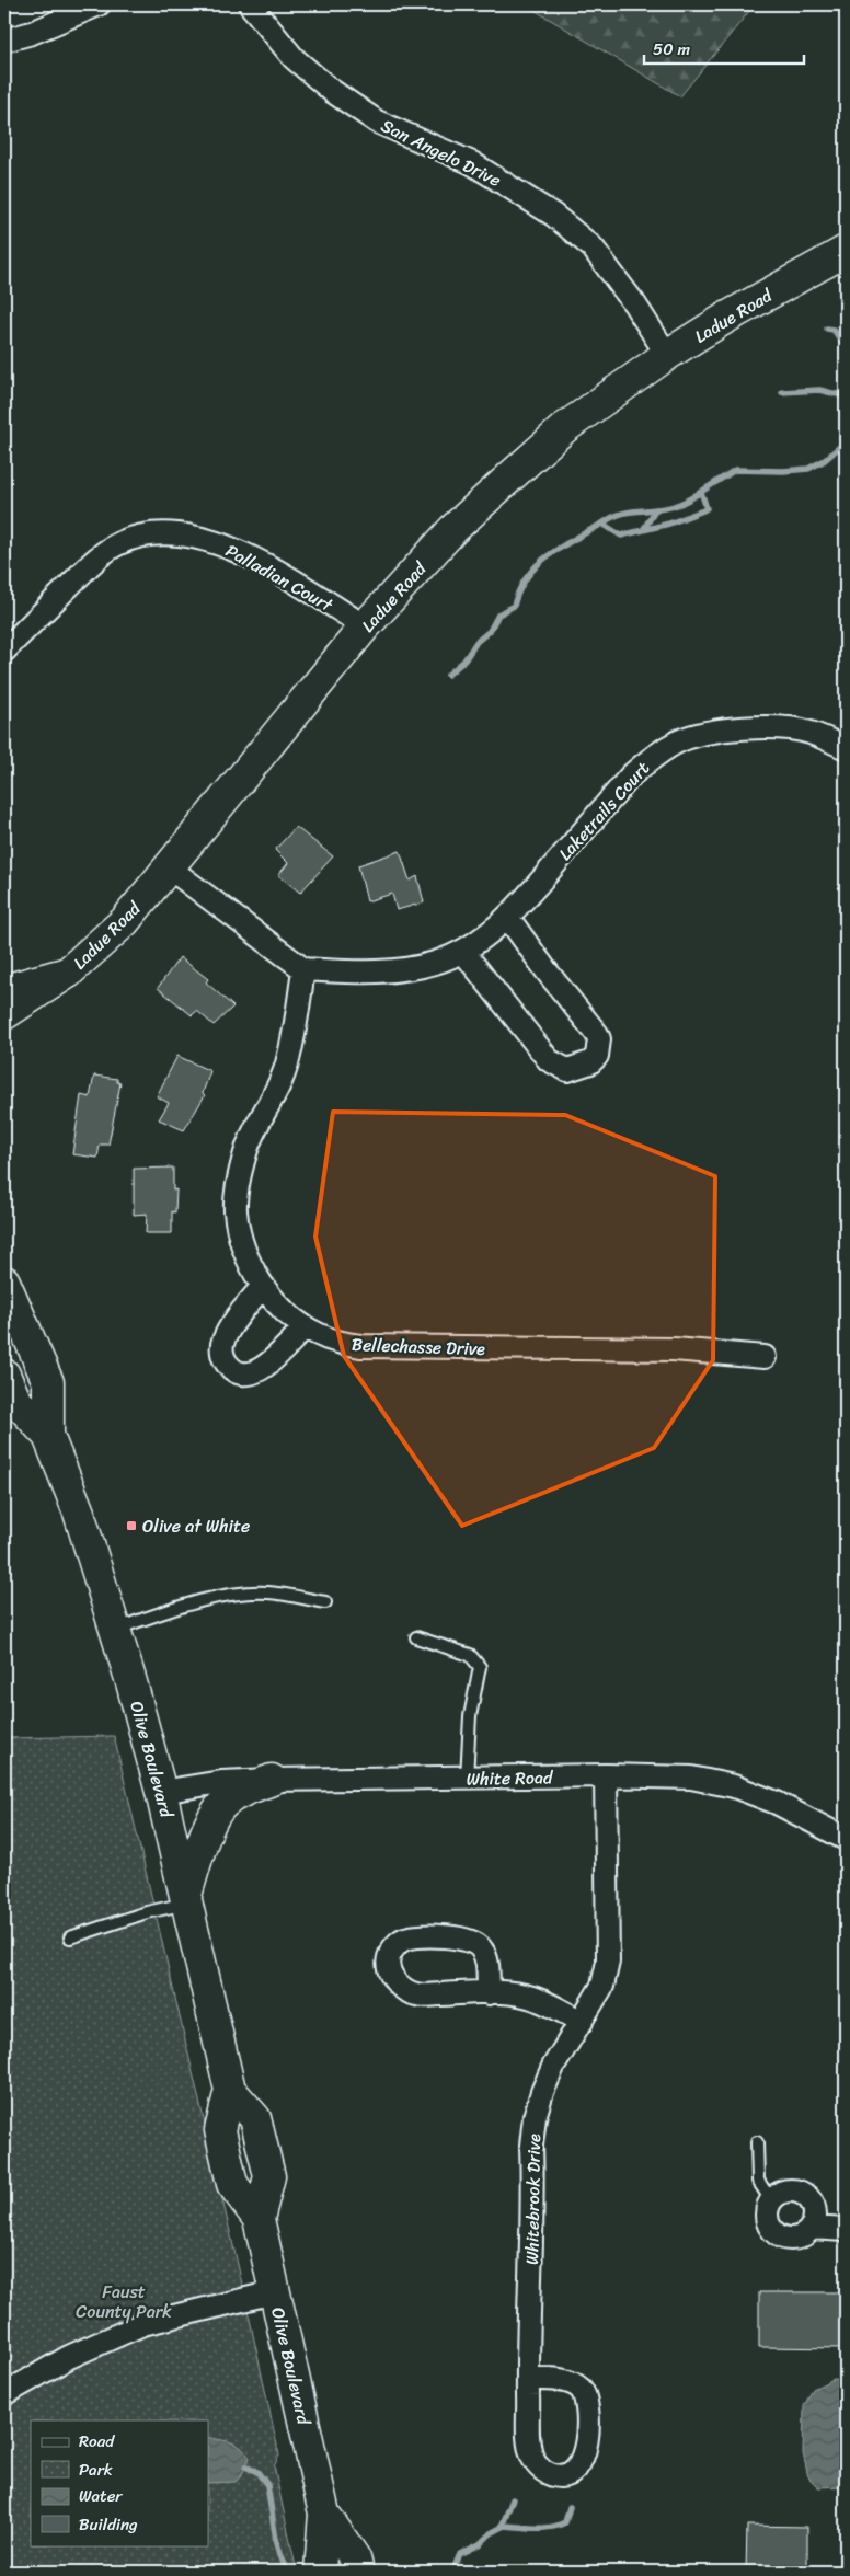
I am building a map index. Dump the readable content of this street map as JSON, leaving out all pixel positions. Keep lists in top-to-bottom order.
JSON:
{
  "streets": {
    "main road": ["Ladue Road", "Olive Boulevard"],
    "street": [
      "San Angelo Drive",
      "Palladian Court",
      "Laketrails Court",
      "Bellechasse Drive",
      "White Road",
      "Whitebrook Drive"
    ]
  },
  "crossings": [
    ["San Angelo Drive", "Ladue Road"],
    ["Ladue Road", "Palladian Court"],
    ["Laketrails Court", "Bellechasse Drive"],
    ["Olive Boulevard", "White Road"],
    ["White Road", "Whitebrook Drive"]
  ],
  "parks": ["Faust County Park"],
  "places": {
    "transit": ["Olive at White"]
  },
  "legend": [
    "Road",
    "Park",
    "Water",
    "Building"
  ],
  "scale_bar": "50 m"
}
